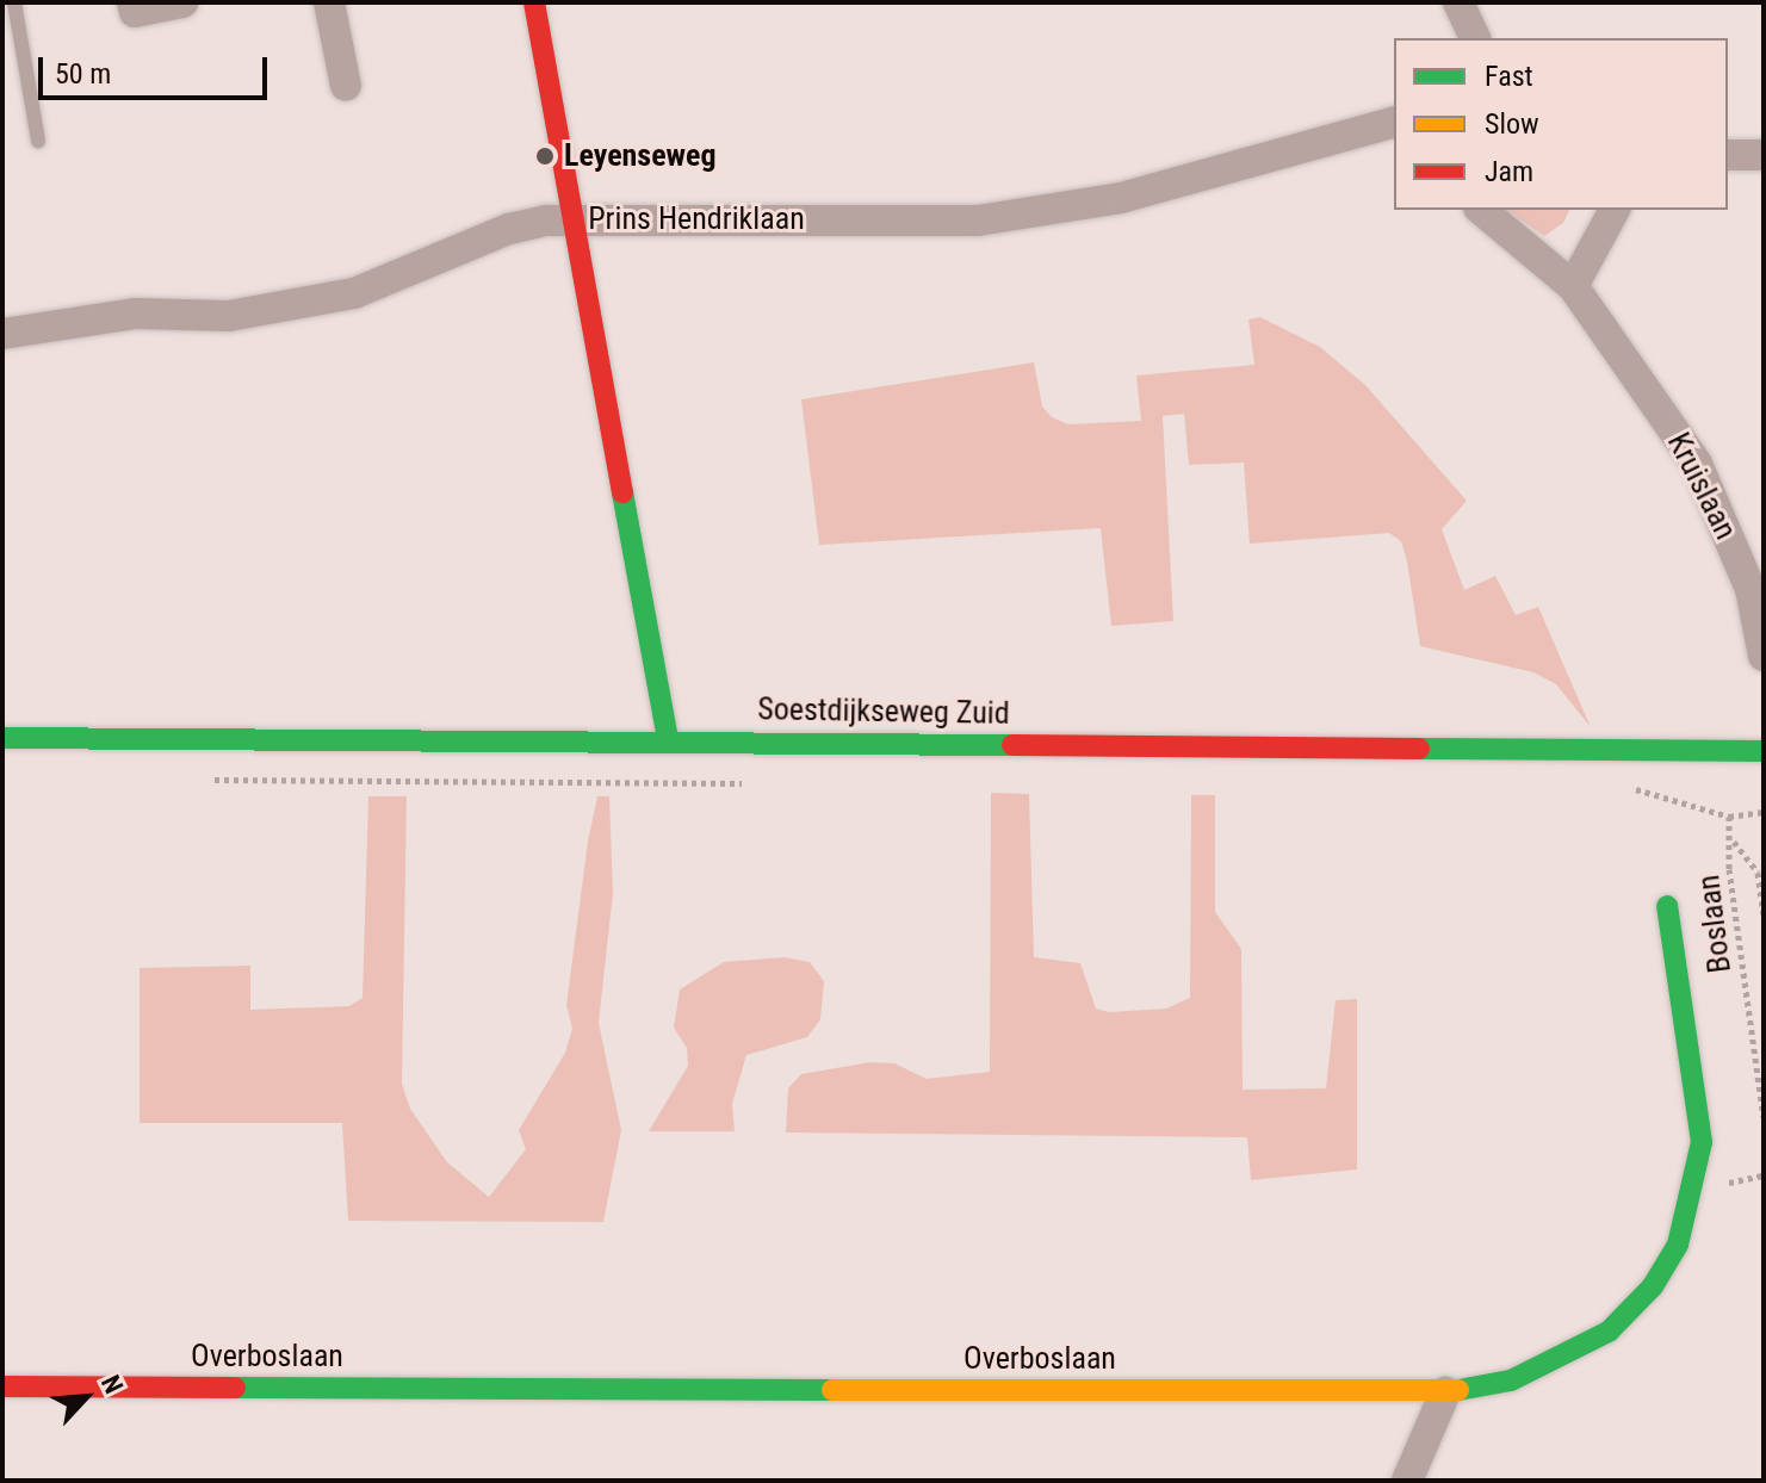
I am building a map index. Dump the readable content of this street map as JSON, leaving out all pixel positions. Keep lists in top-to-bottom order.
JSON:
{
  "streets": {
    "street": [
      "Prins Hendriklaan",
      "Kruislaan",
      "Soestdijkseweg Zuid",
      "Overboslaan"
    ],
    "path": ["Boslaan"]
  },
  "places": ["Leyenseweg"],
  "legend": ["Fast", "Slow", "Jam"],
  "scale_bar": "50 m",
  "north": "top right"
}
